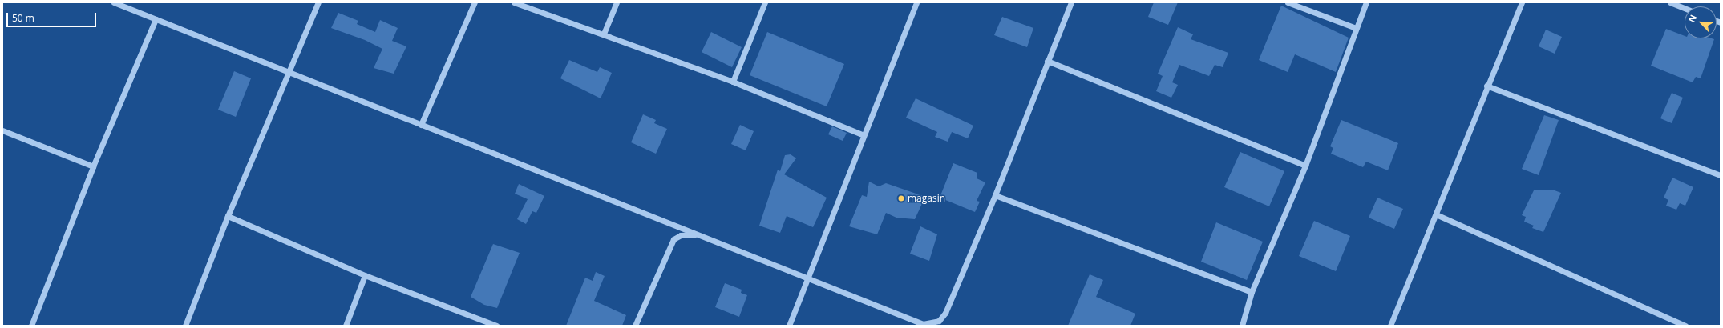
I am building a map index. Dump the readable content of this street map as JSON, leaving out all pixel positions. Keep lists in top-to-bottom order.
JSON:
{
  "places": ["magasin"],
  "scale_bar": "50 m",
  "north": "top left"
}
